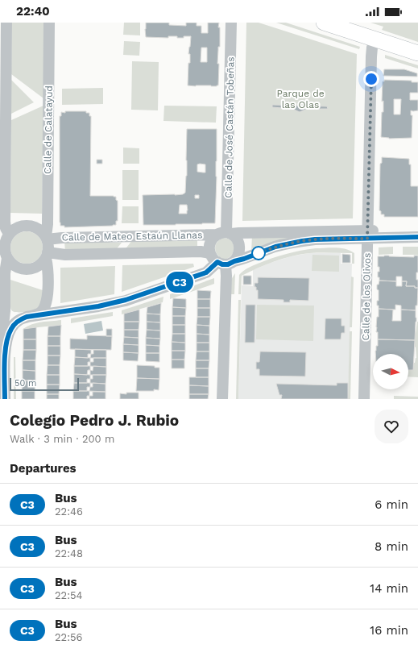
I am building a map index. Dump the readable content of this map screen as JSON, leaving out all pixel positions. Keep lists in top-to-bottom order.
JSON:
{
  "streets": {
    "street": [
      "Calle de José Castán Tobeñas",
      "Calle de Calatayud",
      "Calle de Mateo Estaún Llanas",
      "Calle de los Olivos"
    ]
  },
  "crossings": [
    ["Calle de José Castán Tobeñas", "Calle de Mateo Estaún Llanas"],
    ["Calle de Calatayud", "Calle de Mateo Estaún Llanas"],
    ["Calle de Mateo Estaún Llanas", "Calle de los Olivos"]
  ],
  "parks": ["Parque de las Olas"],
  "lines": ["bus line C3"],
  "scale_bar": "50 m",
  "north": "right",
  "page": {
    "status": "22:40",
    "on_map": "C3",
    "scale": "50 m",
    "heading": [
      ["Colegio Pedro J. Rubio", "Walk · 3 min · 200 m"],
      "Departures"
    ],
    "list": [
      {
        "mark": "C3",
        "name": "Bus",
        "note": "22:46",
        "value": "6 min"
      },
      {
        "mark": "C3",
        "name": "Bus",
        "note": "22:48",
        "value": "8 min"
      },
      {
        "mark": "C3",
        "name": "Bus",
        "note": "22:54",
        "value": "14 min"
      },
      {
        "mark": "C3",
        "name": "Bus",
        "note": "22:56",
        "value": "16 min"
      }
    ]
  }
}
